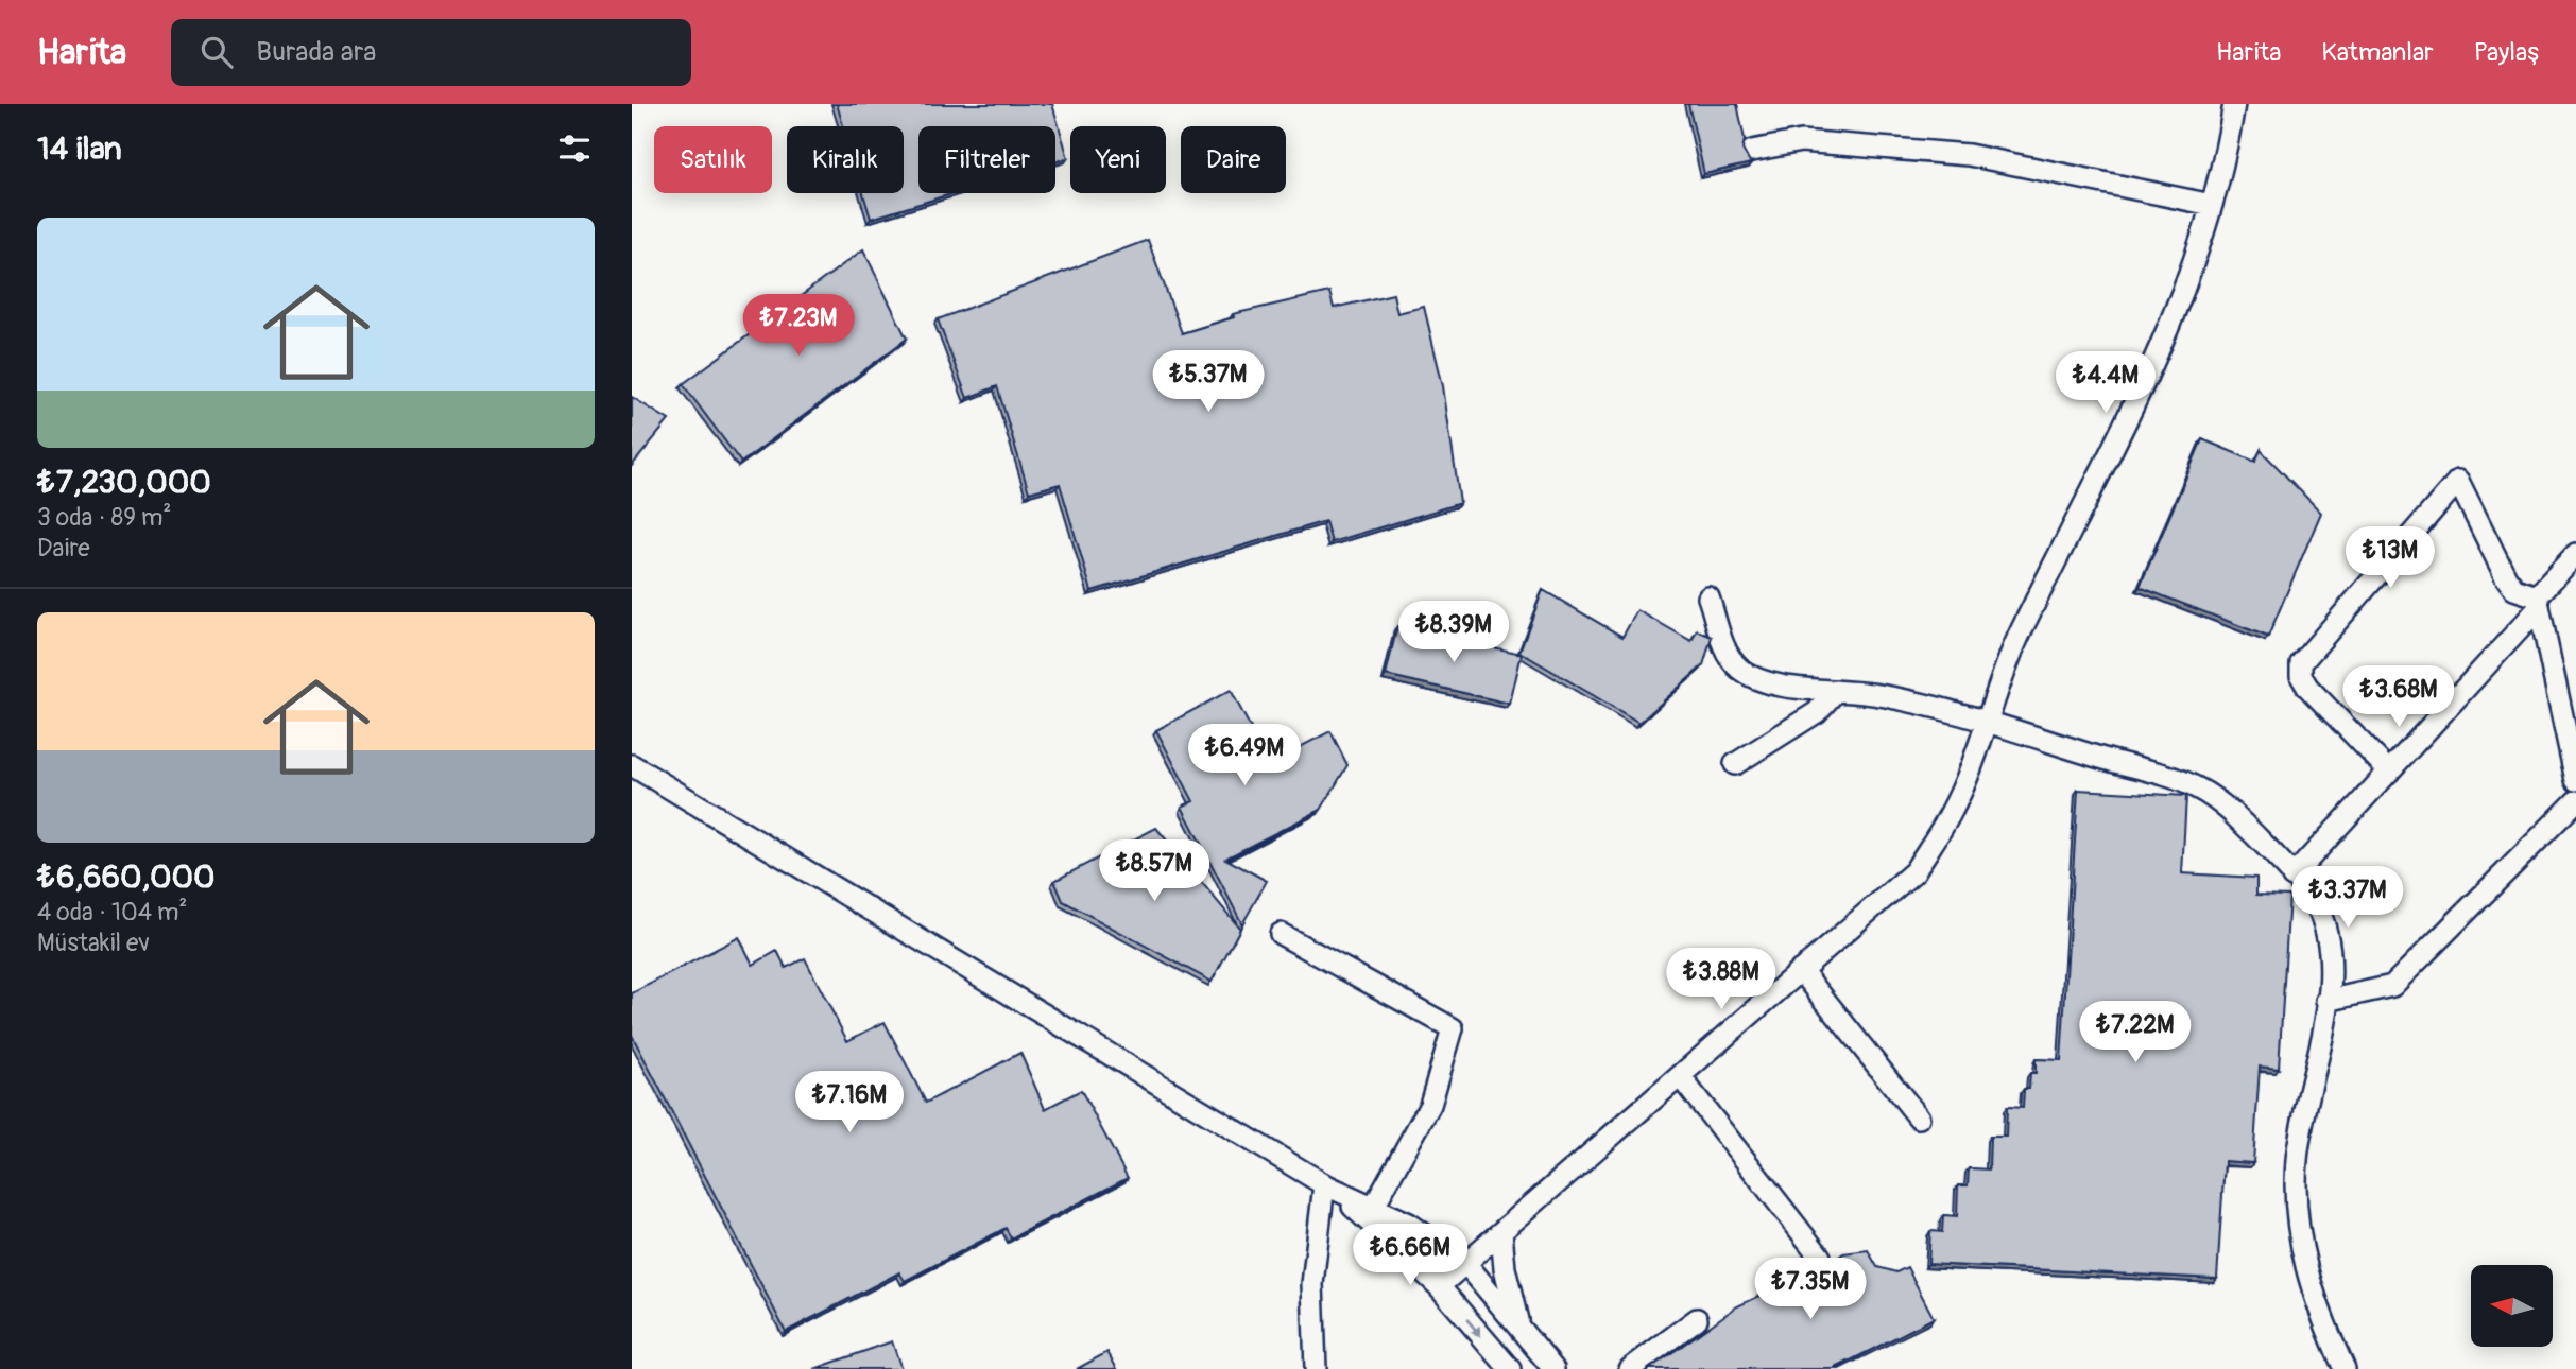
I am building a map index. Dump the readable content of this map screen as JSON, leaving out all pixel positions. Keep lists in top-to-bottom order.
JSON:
{
  "north": "left",
  "page": {
    "header": "Harita",
    "search": "Burada ara",
    "nav": ["Harita", "Katmanlar", "Paylaş"],
    "heading": "14 ilan",
    "chip": [
      "Satılık",
      "Kiralık",
      "Filtreler",
      "Yeni",
      "Daire"
    ],
    "list": [
      {
        "name": "₺7,230,000",
        "note": "3 oda · 89 m² · Daire"
      },
      {
        "name": "₺6,660,000",
        "note": "4 oda · 104 m² · Müstakil ev"
      }
    ],
    "price": [
      "₺7.23M",
      "₺5.37M",
      "₺4.4M",
      "₺13M",
      "₺8.39M",
      "₺3.68M",
      "₺6.49M",
      "₺8.57M",
      "₺3.37M",
      "₺3.88M",
      "₺7.22M",
      "₺7.16M",
      "₺6.66M",
      "₺7.35M"
    ]
  }
}
